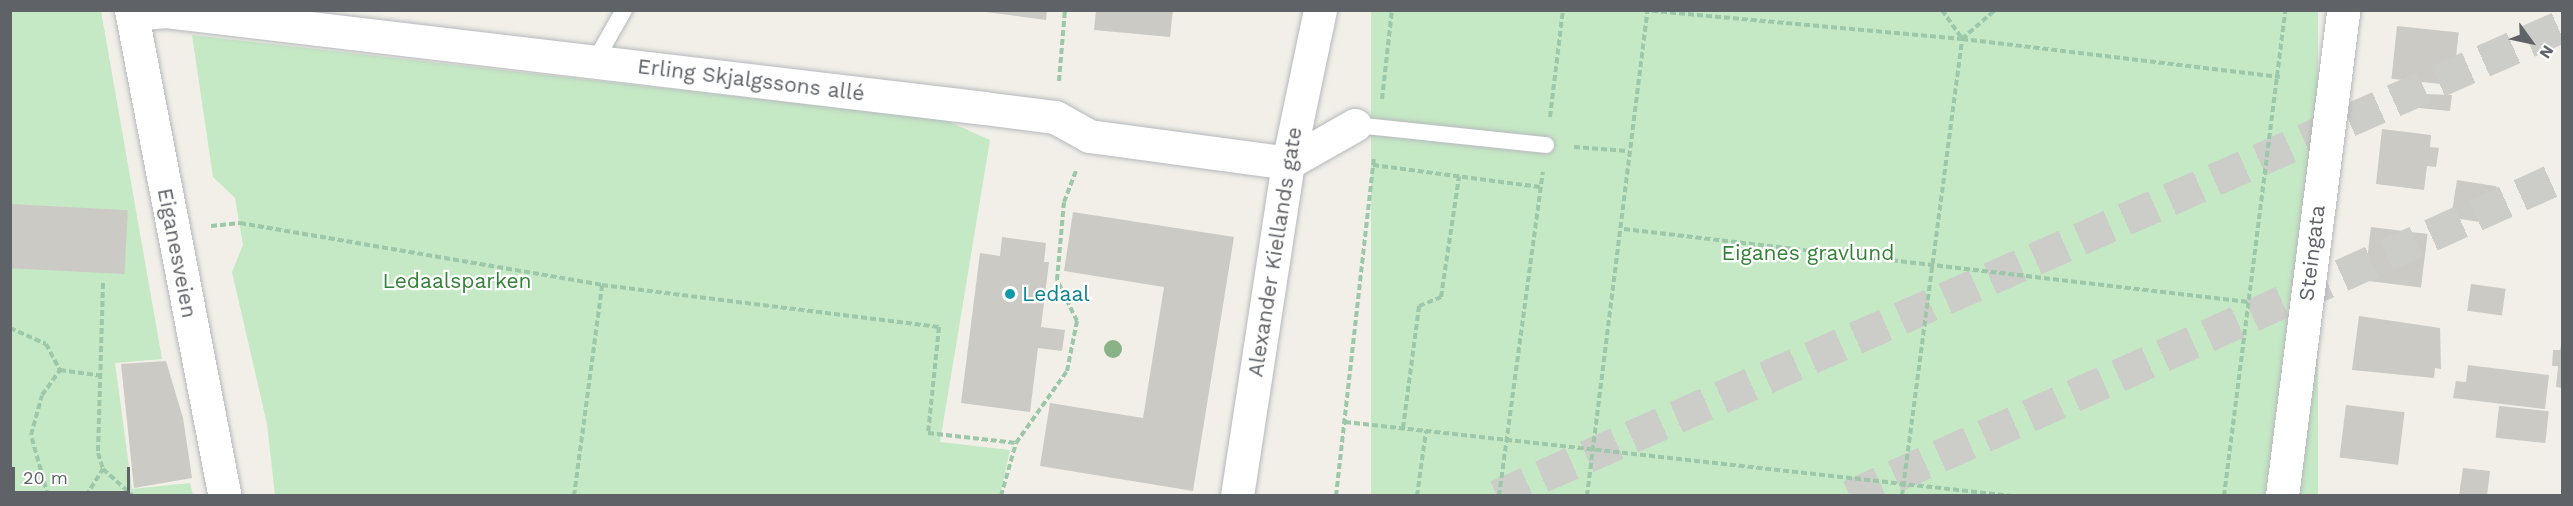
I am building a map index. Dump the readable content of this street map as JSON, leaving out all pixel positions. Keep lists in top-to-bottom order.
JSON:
{
  "streets": {
    "street": [
      "Erling Skjalgssons allé",
      "Alexander Kiellands gate",
      "Eiganesveien",
      "Steingata"
    ]
  },
  "crossings": [
    ["Erling Skjalgssons allé", "Alexander Kiellands gate"],
    ["Erling Skjalgssons allé", "Eiganesveien"]
  ],
  "parks": ["Eiganes gravlund", "Ledaalsparken"],
  "places": ["Ledaal"],
  "scale_bar": "20 m",
  "north": "bottom right"
}
